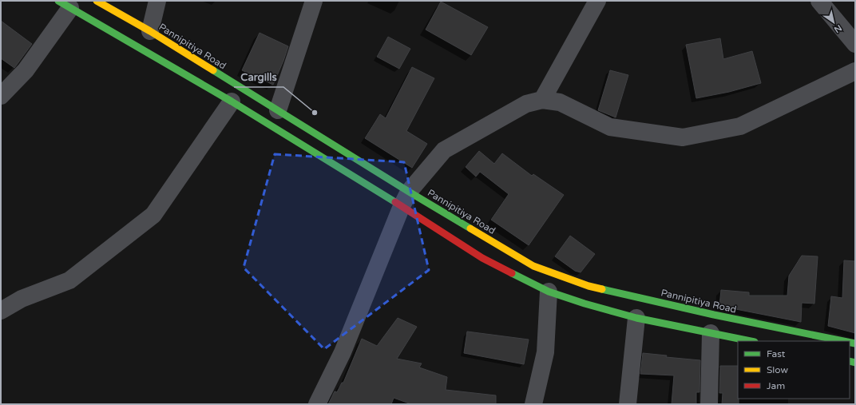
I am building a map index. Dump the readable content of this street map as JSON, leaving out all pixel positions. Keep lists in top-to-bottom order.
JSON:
{
  "streets": {
    "main road": ["Pannipitiya Road"]
  },
  "places": ["Cargills"],
  "legend": ["Fast", "Slow", "Jam"],
  "north": "bottom right"
}
